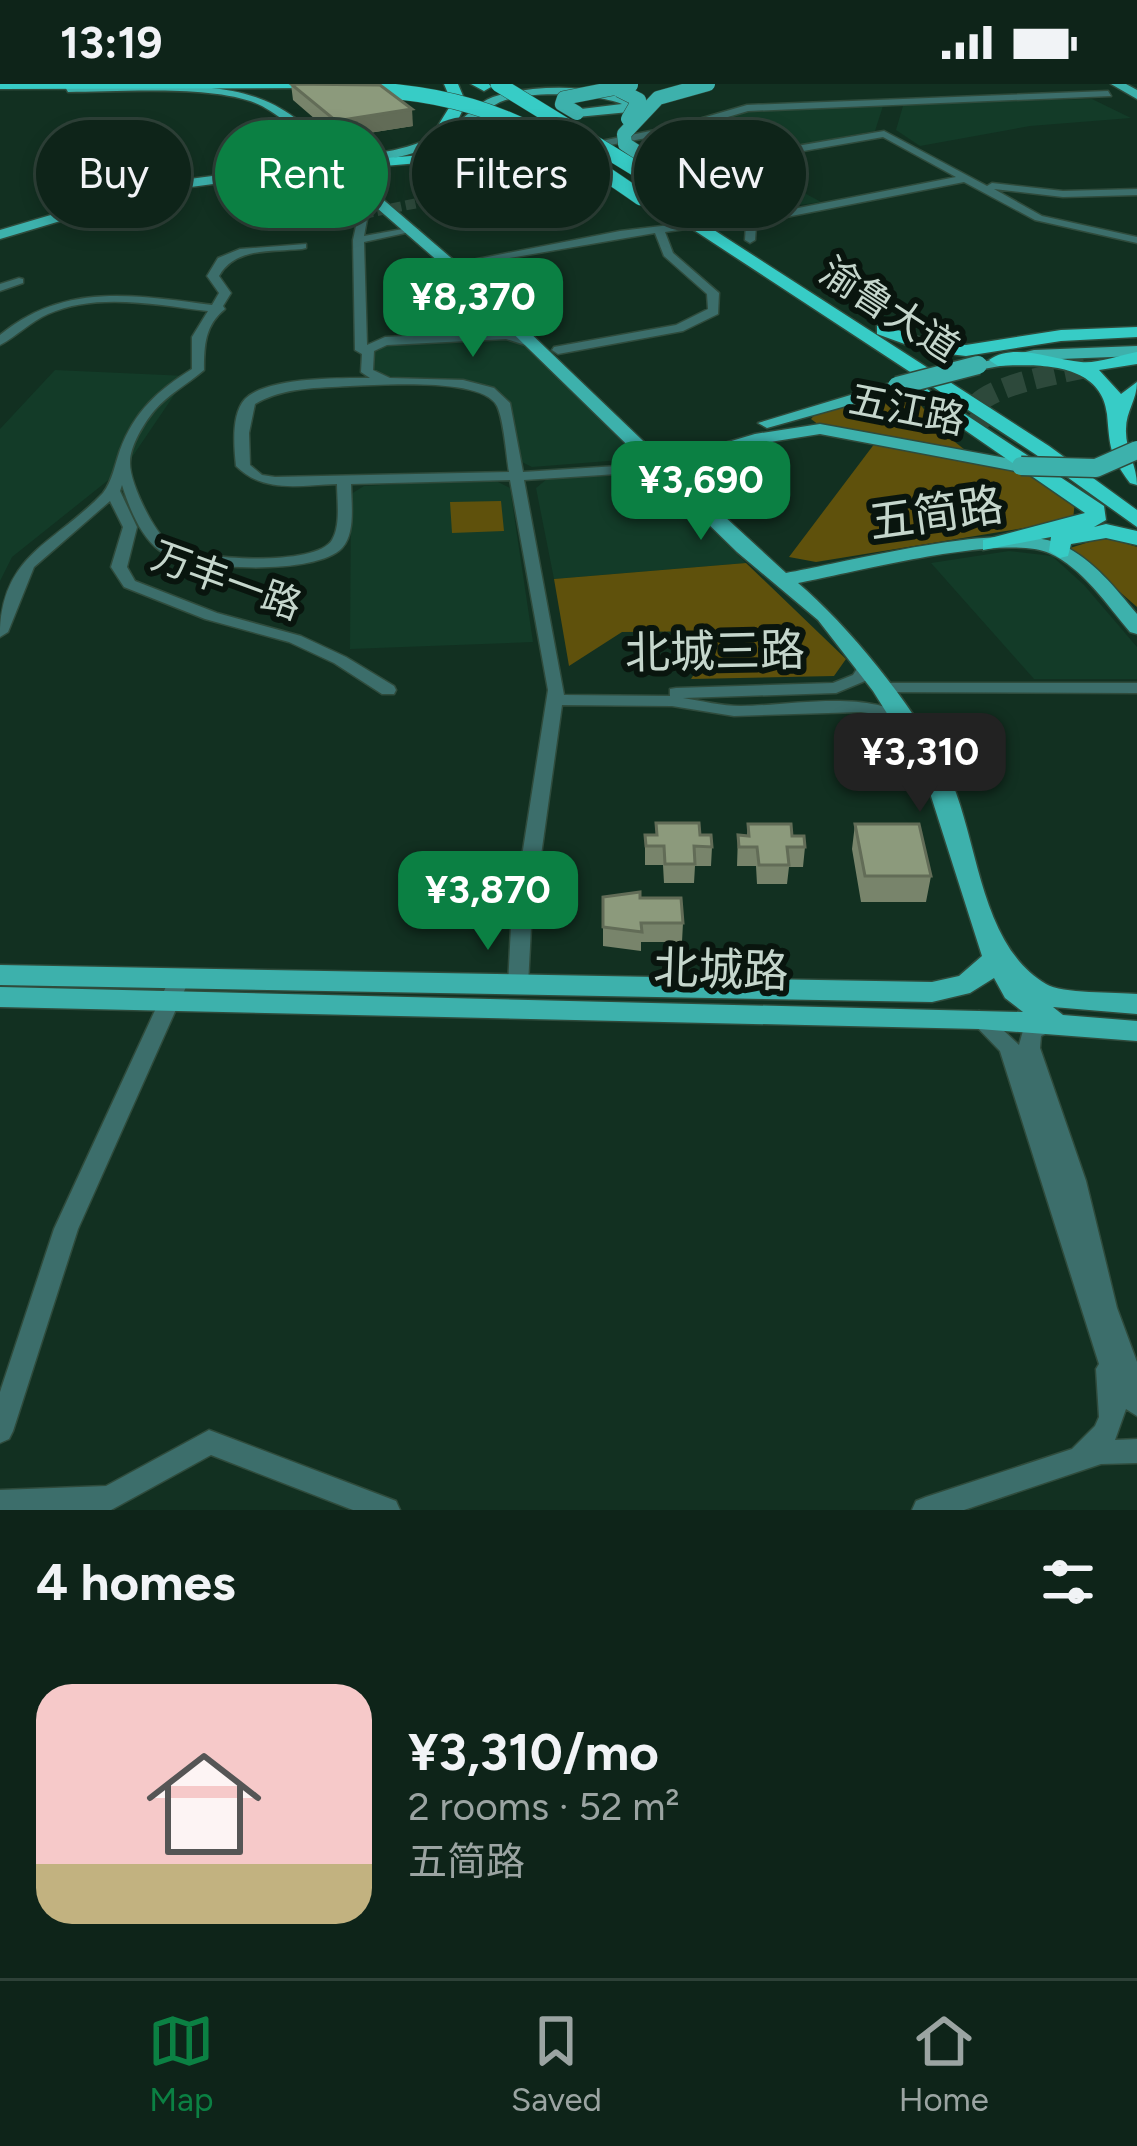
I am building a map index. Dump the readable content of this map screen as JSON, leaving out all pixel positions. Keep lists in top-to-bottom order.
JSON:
{
  "streets": {
    "highway": ["渝鲁大道"],
    "main road": ["五江路", "五简路", "北城路"],
    "street": ["万丰一路", "北城三路"]
  },
  "page": {
    "status": "13:19",
    "chip": [
      "Buy",
      "Rent",
      "Filters",
      "New"
    ],
    "price": [
      "¥8,370",
      "¥3,690",
      "¥3,310",
      "¥3,870"
    ],
    "heading": "4 homes",
    "list": [
      {
        "name": "¥3,310/mo",
        "note": "2 rooms · 52 m² · 五简路"
      }
    ],
    "tabs": ["Map", "Saved", "Home"]
  }
}
